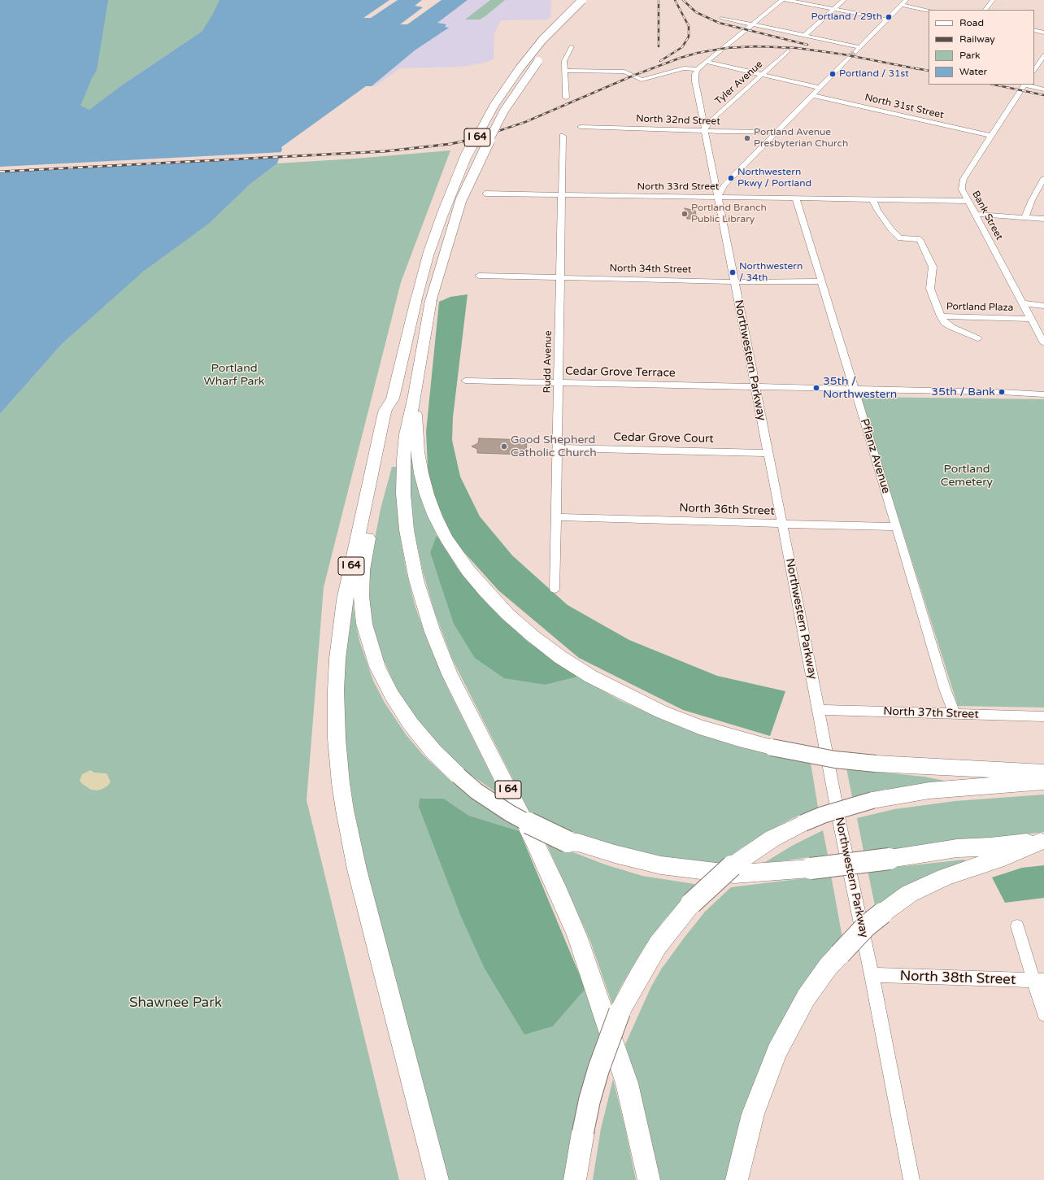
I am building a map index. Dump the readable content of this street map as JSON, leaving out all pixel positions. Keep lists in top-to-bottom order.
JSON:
{
  "streets": {
    "highway": ["I 64"],
    "street": [
      "Tyler Avenue",
      "North 31st Street",
      "North 32nd Street",
      "North 33rd Street",
      "Bank Street",
      "North 34th Street",
      "Portland Plaza",
      "Northwestern Parkway",
      "Rudd Avenue",
      "Cedar Grove Terrace",
      "Cedar Grove Court",
      "Pflanz Avenue",
      "North 36th Street",
      "North 37th Street",
      "North 38th Street"
    ]
  },
  "crossings": [
    ["Tyler Avenue", "North 32nd Street"],
    ["Tyler Avenue", "Northwestern Parkway"],
    ["North 31st Street", "Bank Street"],
    ["North 32nd Street", "Northwestern Parkway"],
    ["North 33rd Street", "Bank Street"],
    ["North 33rd Street", "Portland Plaza"],
    ["North 33rd Street", "Northwestern Parkway"],
    ["North 33rd Street", "Rudd Avenue"],
    ["North 33rd Street", "Pflanz Avenue"],
    ["Bank Street", "Portland Plaza"],
    ["North 34th Street", "Northwestern Parkway"],
    ["North 34th Street", "Rudd Avenue"],
    ["North 34th Street", "Pflanz Avenue"],
    ["Northwestern Parkway", "Cedar Grove Terrace"],
    ["Northwestern Parkway", "Cedar Grove Court"],
    ["Northwestern Parkway", "North 36th Street"],
    ["Northwestern Parkway", "North 37th Street"],
    ["Northwestern Parkway", "North 38th Street"],
    ["Rudd Avenue", "Cedar Grove Terrace"],
    ["Rudd Avenue", "Cedar Grove Court"],
    ["Rudd Avenue", "North 36th Street"],
    ["Cedar Grove Terrace", "Pflanz Avenue"],
    ["Pflanz Avenue", "North 36th Street"],
    ["Pflanz Avenue", "North 37th Street"]
  ],
  "parks": ["Portland Wharf Park", "Portland Cemetery", "Shawnee Park"],
  "places": [
    "Portland / 29th",
    "Portland / 31st",
    "Portland Avenue Presbyterian Church",
    "Northwestern Pkwy / Portland",
    "Portland Branch Public Library",
    "Northwestern / 34th",
    "35th / Northwestern",
    "35th / Bank",
    "Good Shepherd Catholic Church"
  ],
  "legend": [
    "Road",
    "Railway",
    "Park",
    "Water"
  ]
}
